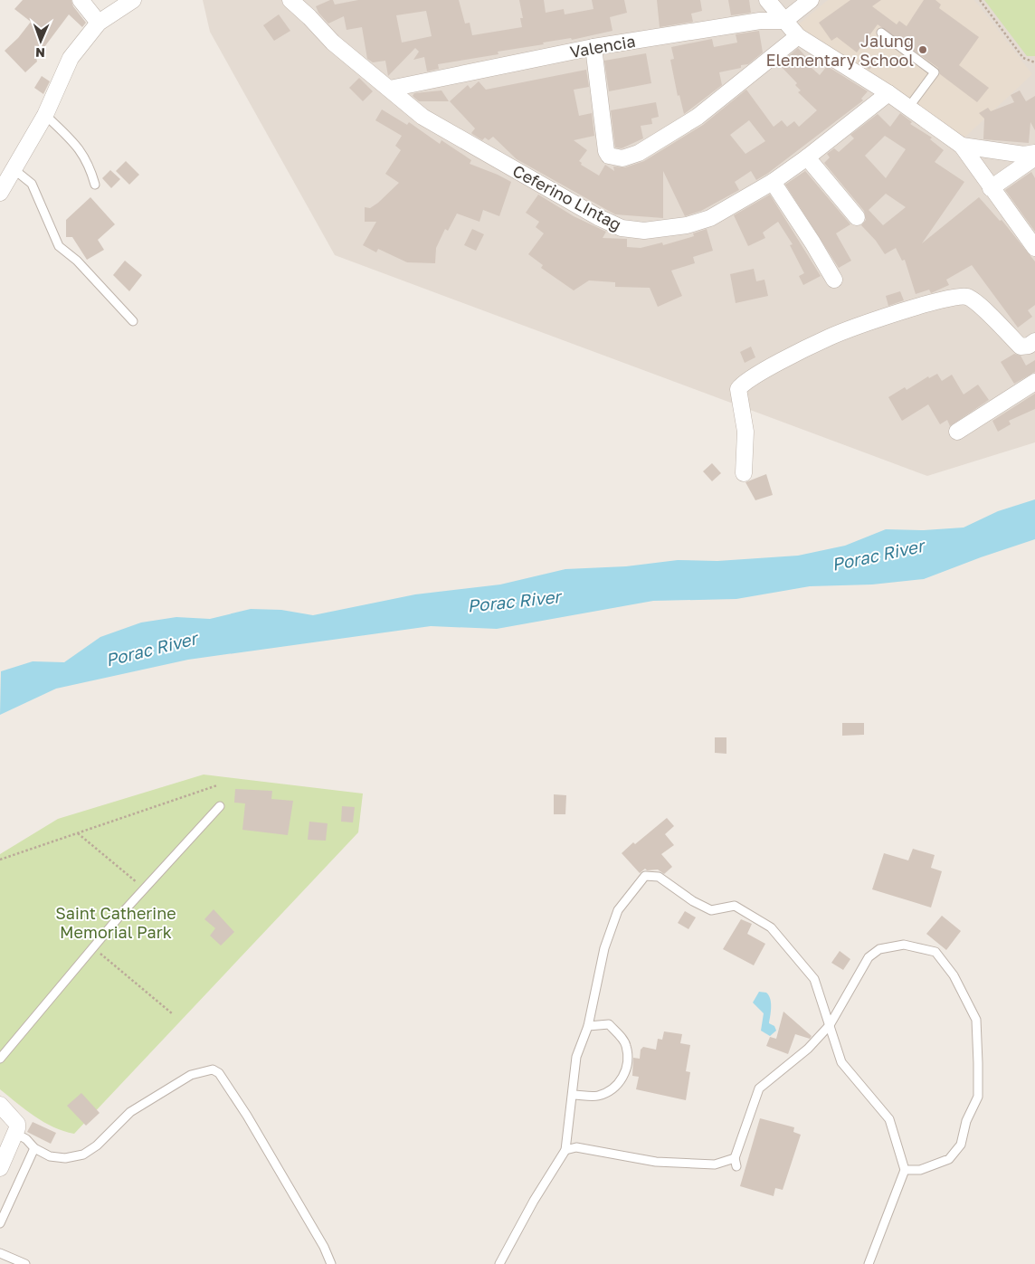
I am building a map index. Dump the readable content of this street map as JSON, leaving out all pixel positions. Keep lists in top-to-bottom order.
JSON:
{
  "streets": {
    "street": ["Valencia", "Ceferino LIntag"]
  },
  "crossings": [
    ["Valencia", "Ceferino LIntag"]
  ],
  "water": ["Porac River"],
  "parks": ["Saint Catherine Memorial Park"],
  "places": ["Jalung Elementary School"],
  "north": "bottom"
}
